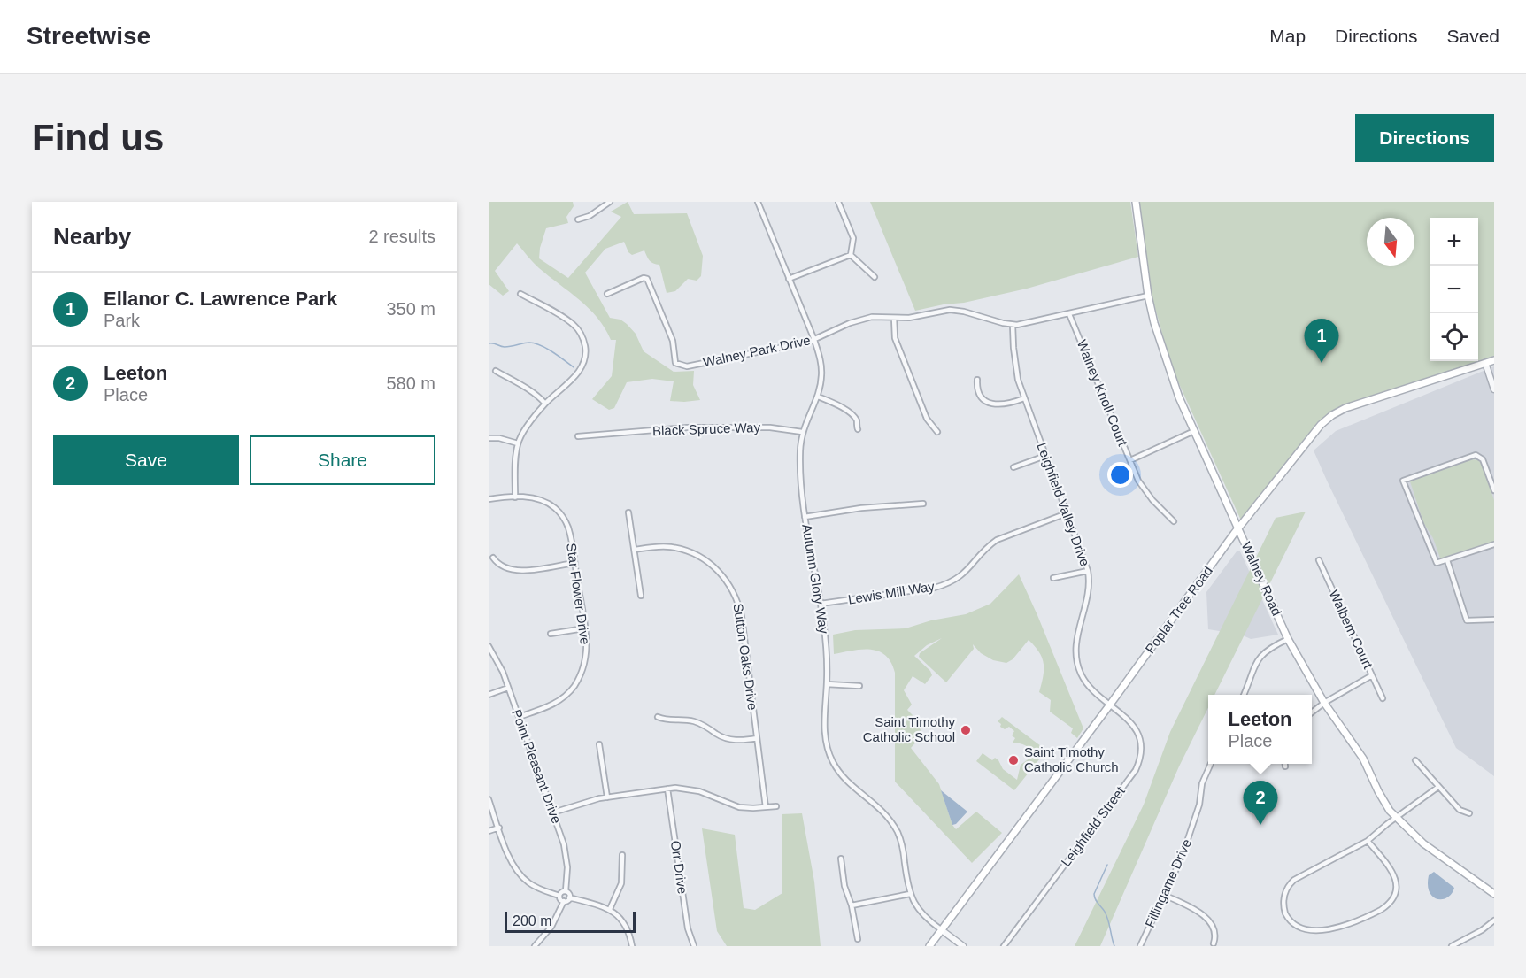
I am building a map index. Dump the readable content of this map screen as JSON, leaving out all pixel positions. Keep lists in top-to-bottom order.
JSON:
{
  "streets": {
    "main road": ["Walney Road", "Poplar Tree Road"],
    "street": [
      "Walney Park Drive",
      "Walney Knoll Court",
      "Black Spruce Way",
      "Leighfield Valley Drive",
      "Autumn Glory Way",
      "Lewis Mill Way",
      "Star Flower Drive",
      "Walbern Court",
      "Sutton Oaks Drive",
      "Point Pleasant Drive",
      "Leighfield Street",
      "Orr Drive",
      "Fillingame Drive"
    ]
  },
  "crossings": [
    ["Walney Park Drive", "Walney Knoll Court"],
    ["Walney Park Drive", "Leighfield Valley Drive"],
    ["Walney Park Drive", "Autumn Glory Way"],
    ["Walney Park Drive", "Walney Road"],
    ["Black Spruce Way", "Autumn Glory Way"],
    ["Leighfield Valley Drive", "Lewis Mill Way"],
    ["Leighfield Valley Drive", "Poplar Tree Road"],
    ["Leighfield Valley Drive", "Leighfield Street"],
    ["Autumn Glory Way", "Lewis Mill Way"],
    ["Autumn Glory Way", "Poplar Tree Road"],
    ["Walney Road", "Poplar Tree Road"],
    ["Star Flower Drive", "Point Pleasant Drive"],
    ["Poplar Tree Road", "Leighfield Street"]
  ],
  "places": ["Saint Timothy Catholic School", "Saint Timothy Catholic Church"],
  "scale_bar": "200 m",
  "north": "bottom",
  "page": {
    "header": "Streetwise",
    "nav": ["Map", "Directions", "Saved"],
    "buttons": [
      "Directions",
      ["Save", "Share"]
    ],
    "title": "Find us",
    "heading": ["Nearby", "2 results"],
    "map_buttons": ["+", "−"],
    "list": [
      {
        "mark": "1",
        "name": "Ellanor C. Lawrence Park",
        "note": "Park",
        "value": "350 m"
      },
      {
        "mark": "2",
        "name": "Leeton",
        "note": "Place",
        "value": "580 m"
      }
    ],
    "pins": ["1", "2"],
    "popup": ["Leeton", "Place"],
    "scale": "200 m"
  }
}
